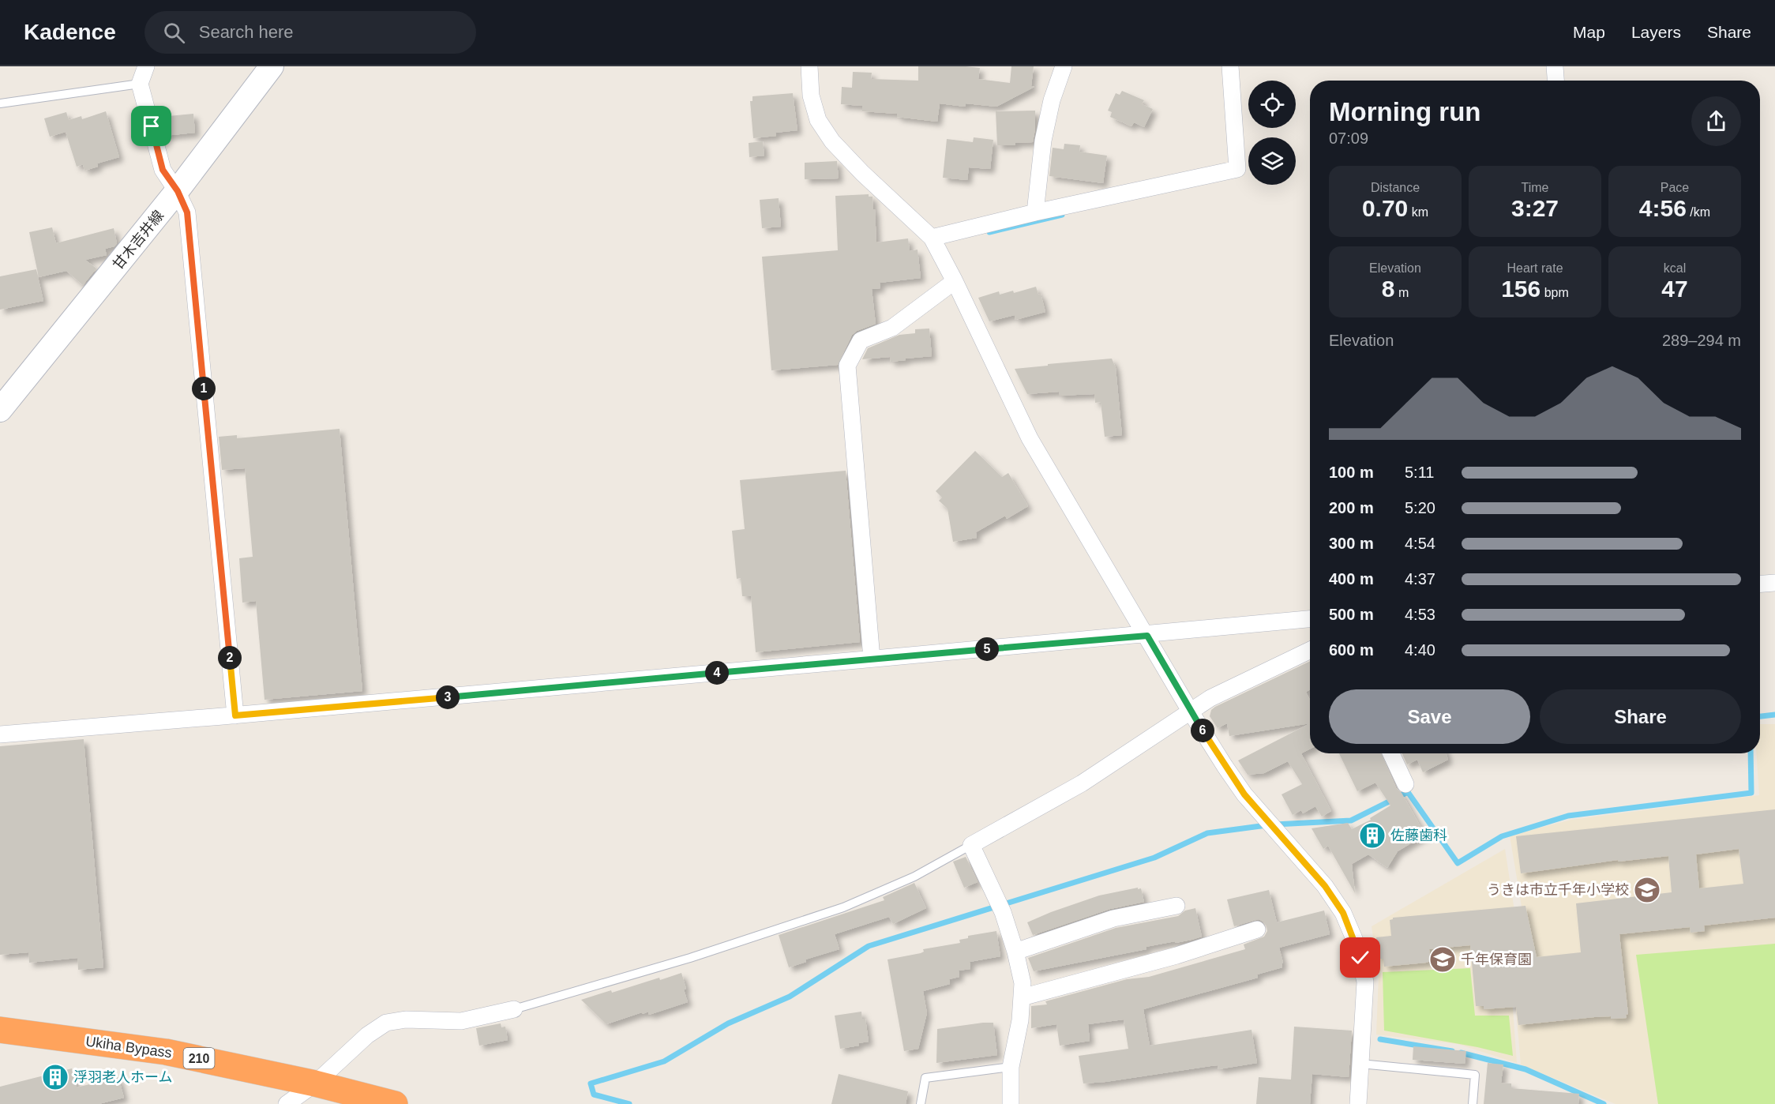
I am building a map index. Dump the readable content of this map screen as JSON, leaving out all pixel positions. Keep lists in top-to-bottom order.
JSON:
{
  "streets": {
    "highway": ["Ukiha Bypass", "210"],
    "main road": ["甘木吉井線"]
  },
  "places": {
    "building": ["佐藤歯科", "浮羽老人ホーム"],
    "school or university": ["うきは市立千年小学校", "千年保育園"]
  },
  "page": {
    "header": "Kadence",
    "search": "Search here",
    "nav": ["Map", "Layers", "Share"],
    "heading": ["Morning run", "07:09"],
    "stats": [
      ["Distance", "0.70 km"],
      ["Time", "3:27"],
      ["Pace", "4:56 /km"],
      ["Elevation", "8 m"],
      ["Heart rate", "156 bpm"],
      ["kcal", "47"]
    ],
    "chart": ["Elevation", "289–294 m"],
    "pins": [
      "1",
      "5",
      "2",
      "4",
      "3",
      "6"
    ],
    "list": [
      {
        "name": "100 m",
        "note": "5:11"
      },
      {
        "name": "200 m",
        "note": "5:20"
      },
      {
        "name": "300 m",
        "note": "4:54"
      },
      {
        "name": "400 m",
        "note": "4:37"
      },
      {
        "name": "500 m",
        "note": "4:53"
      },
      {
        "name": "600 m",
        "note": "4:40"
      }
    ],
    "buttons": ["Save", "Share"]
  }
}
